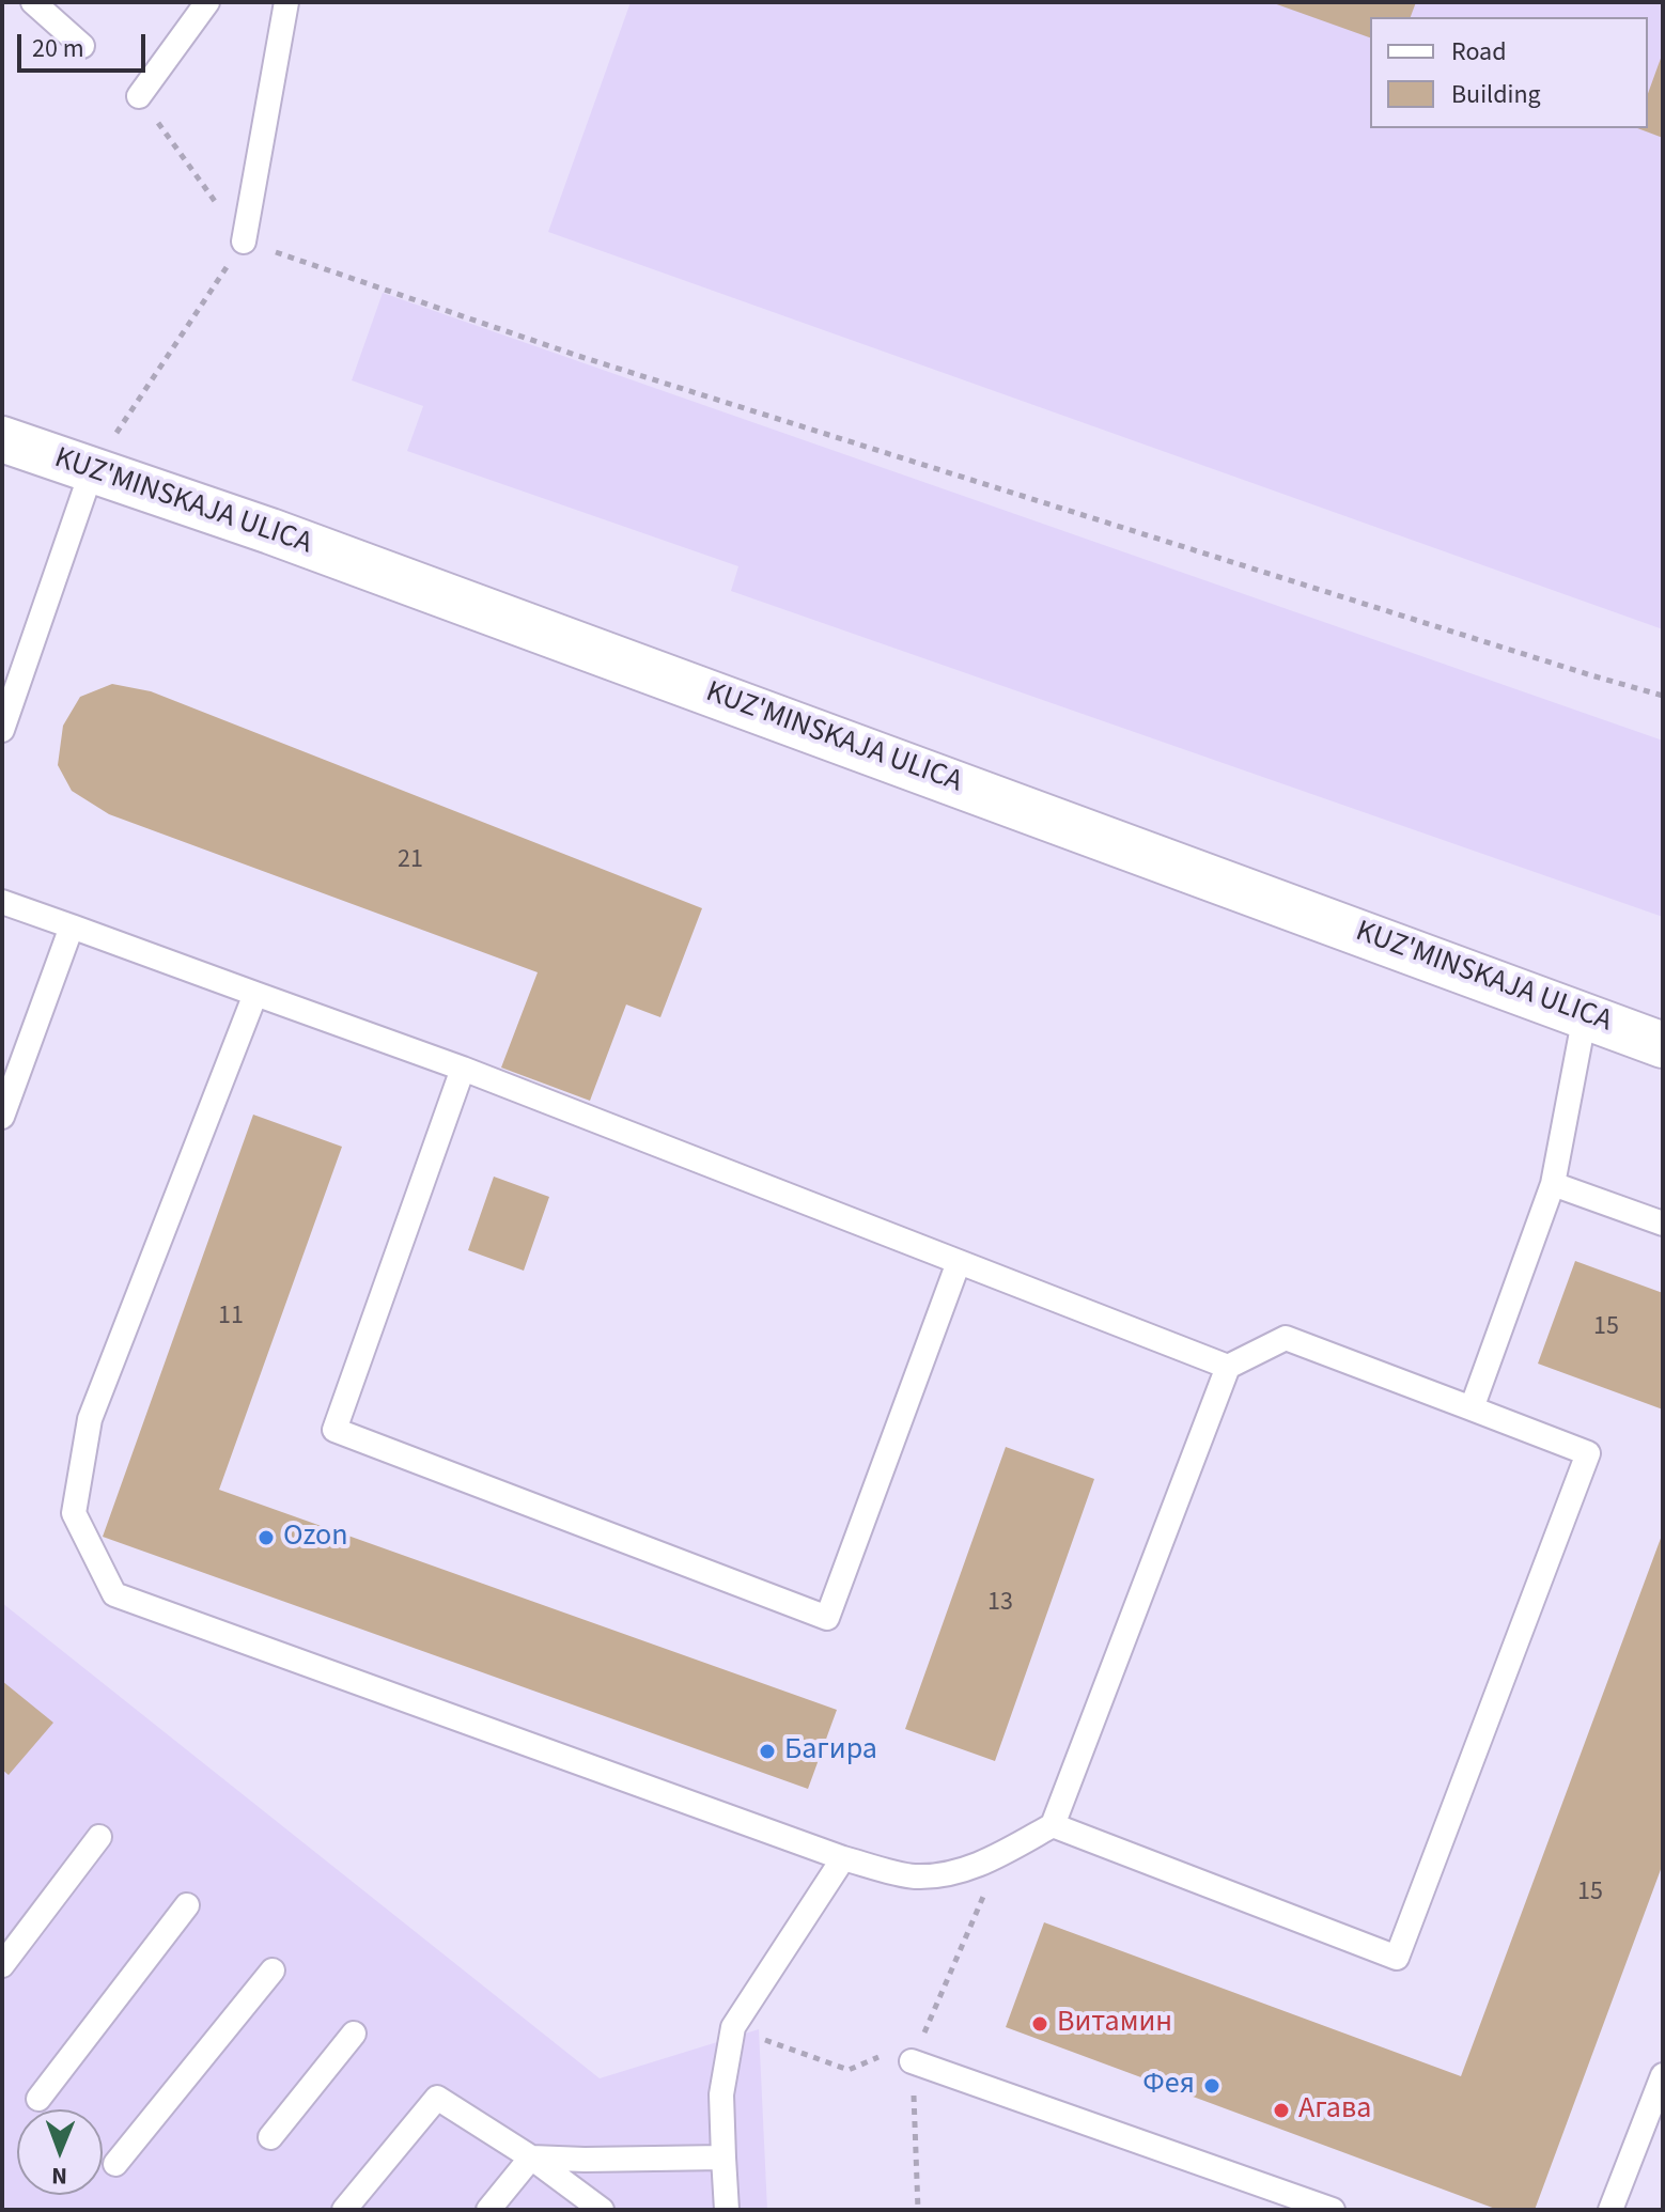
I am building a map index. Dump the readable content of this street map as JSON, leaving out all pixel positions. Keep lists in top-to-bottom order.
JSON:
{
  "streets": {
    "street": ["KUZ'MINSKAJA ULICA"]
  },
  "places": [
    "Ozon",
    "Багира",
    "Витамин",
    "Фея",
    "Агава"
  ],
  "house_numbers": [
    "21",
    "11",
    "15",
    "13",
    "15"
  ],
  "legend": ["Road", "Building"],
  "scale_bar": "20 m",
  "north": "bottom"
}
